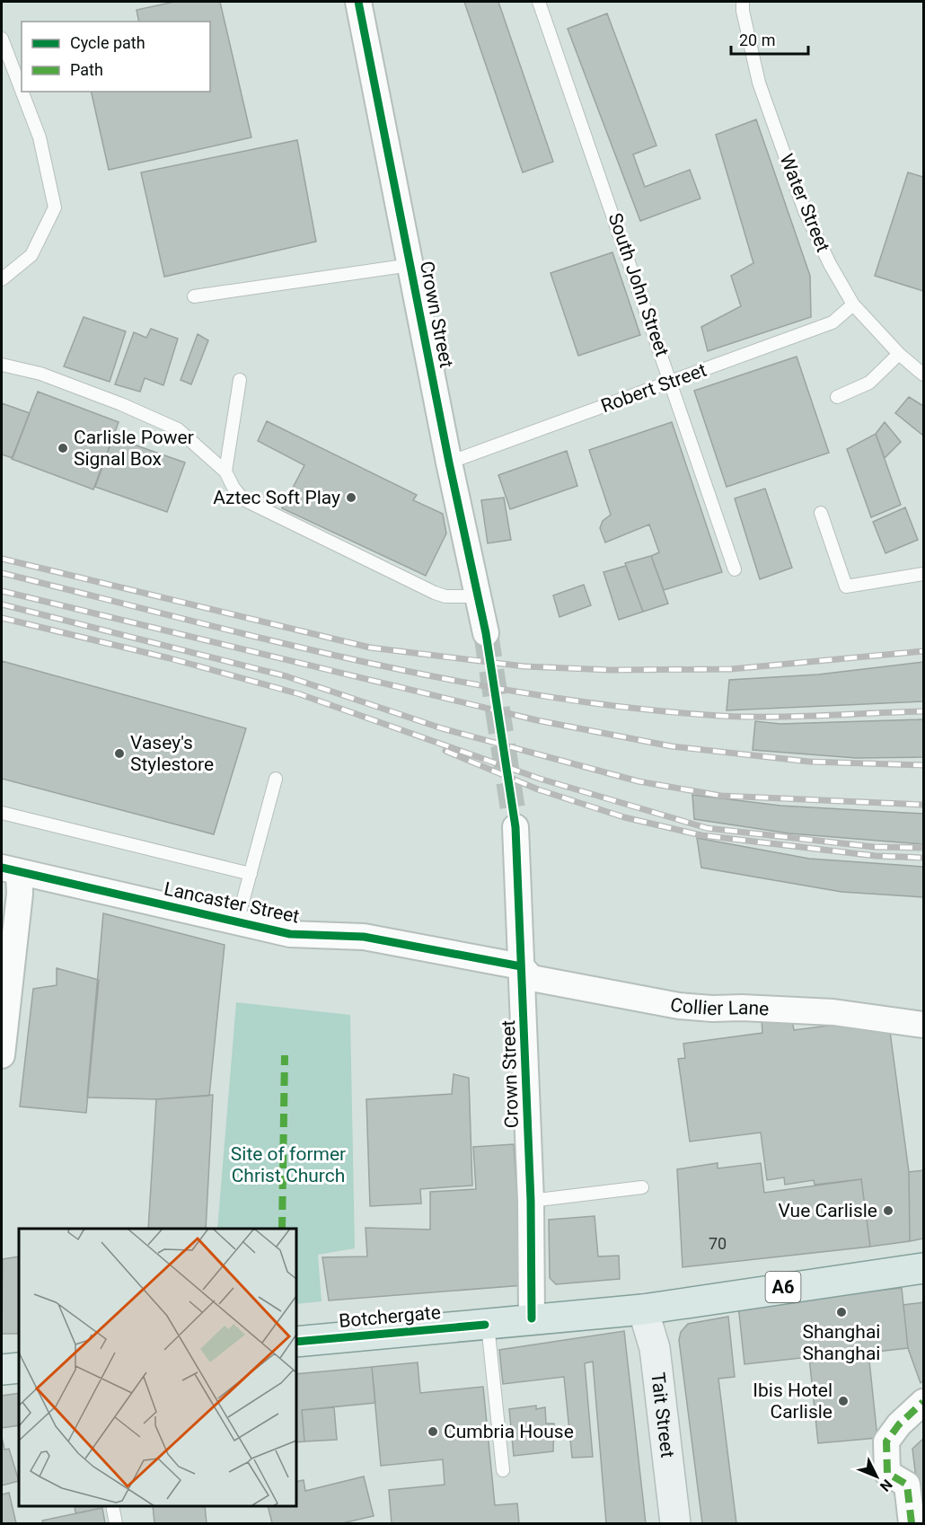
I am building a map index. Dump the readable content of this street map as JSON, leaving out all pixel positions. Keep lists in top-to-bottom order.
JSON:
{
  "streets": {
    "main road": ["A6", "Botchergate"],
    "street": [
      "Crown Street",
      "Lancaster Street",
      "Collier Lane",
      "Tait Street"
    ],
    "lane": ["Water Street", "South John Street", "Robert Street"]
  },
  "crossings": [
    ["Water Street", "Robert Street"],
    ["South John Street", "Robert Street"],
    ["Crown Street", "Robert Street"],
    ["Crown Street", "Lancaster Street"],
    ["Crown Street", "Collier Lane"],
    ["Crown Street", "Botchergate"],
    ["Lancaster Street", "Collier Lane"],
    ["Botchergate", "Tait Street"]
  ],
  "parks": ["Site of former Christ Church"],
  "places": [
    "Carlisle Power Signal Box",
    "Aztec Soft Play",
    "Vasey's Stylestore",
    "Vue Carlisle",
    "Shanghai Shanghai",
    "Ibis Hotel Carlisle",
    "Cumbria House"
  ],
  "house_numbers": ["70"],
  "legend": ["Cycle path", "Path"],
  "scale_bar": "20 m",
  "north": "bottom right"
}
